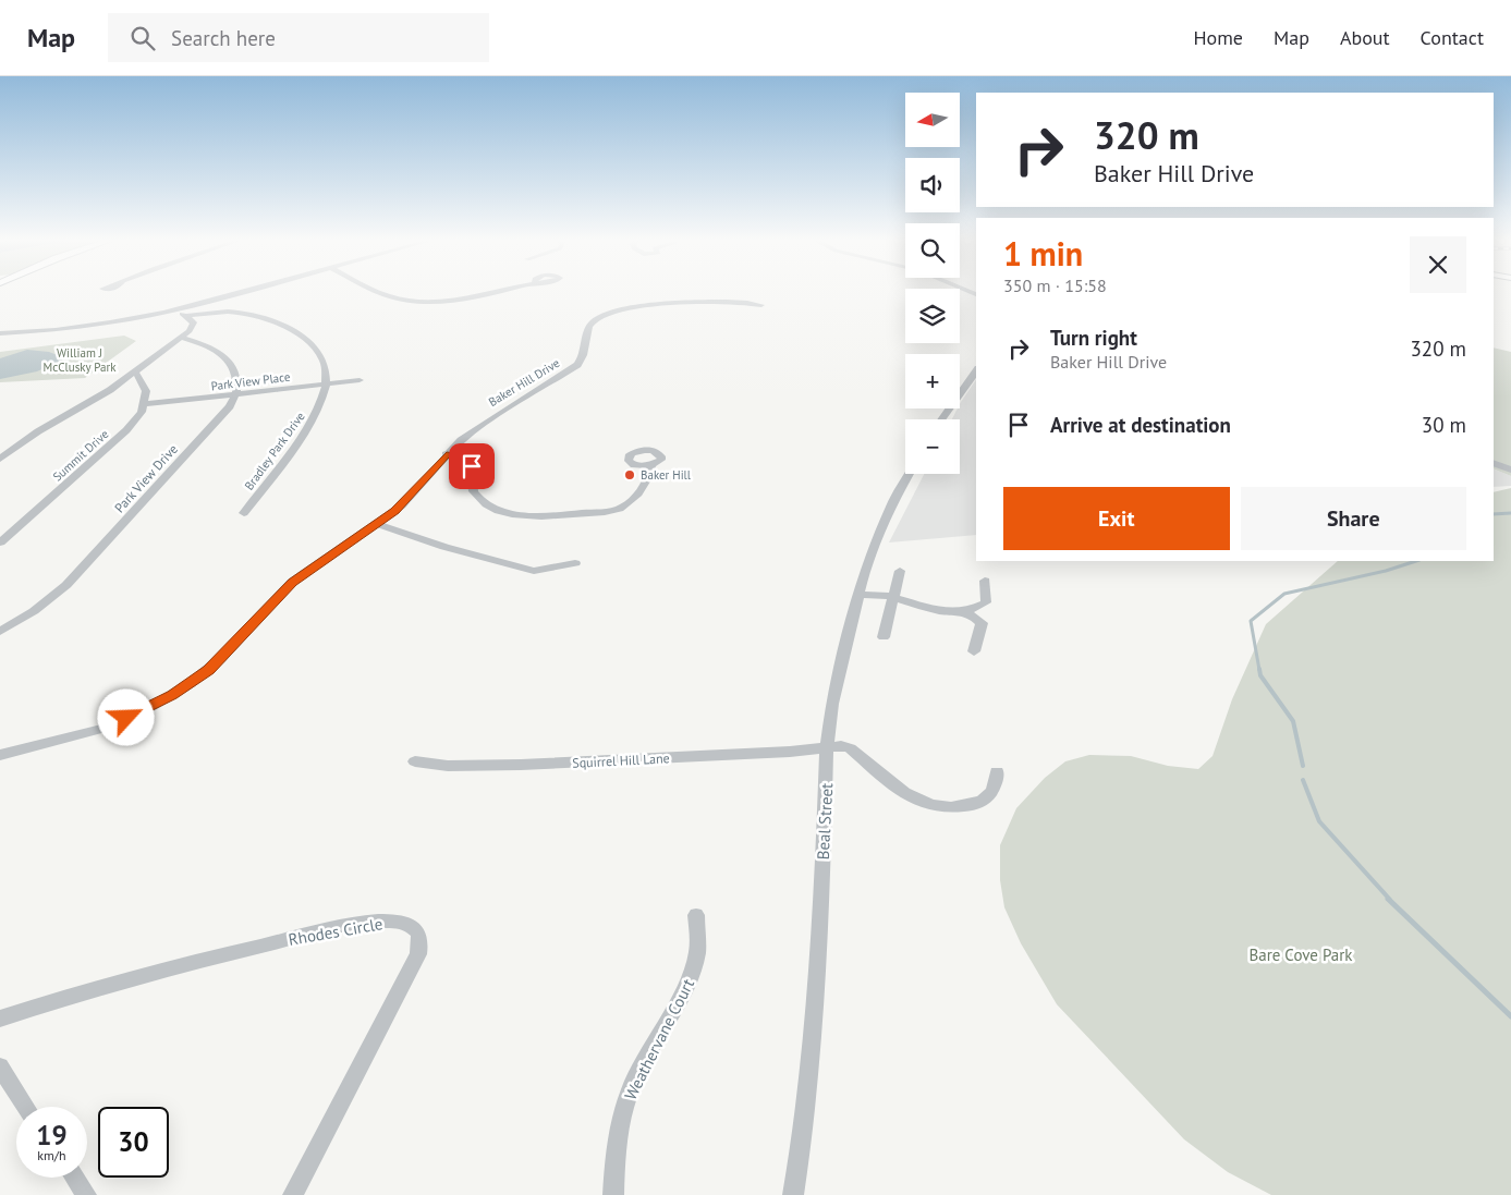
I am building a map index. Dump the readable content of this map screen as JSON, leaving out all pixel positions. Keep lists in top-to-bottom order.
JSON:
{
  "streets": {
    "street": [
      "Park View Place",
      "Baker Hill Drive",
      "Bradley Park Drive",
      "Summit Drive",
      "Park View Drive",
      "Squirrel Hill Lane",
      "Beal Street",
      "Rhodes Circle",
      "Weathervane Court"
    ]
  },
  "crossings": [
    ["Park View Place", "Bradley Park Drive"],
    ["Park View Place", "Summit Drive"],
    ["Park View Place", "Park View Drive"],
    ["Squirrel Hill Lane", "Beal Street"]
  ],
  "parks": ["William J McClusky Park", "Bare Cove Park"],
  "places": ["Baker Hill"],
  "north": "left",
  "page": {
    "header": "Map",
    "search": "Search here",
    "nav": [
      "Home",
      "Map",
      "About",
      "Contact"
    ],
    "map_buttons": ["+", "−"],
    "turn": ["320 m", "Baker Hill Drive"],
    "heading": ["1 min", "350 m · 15:58"],
    "list": [
      {
        "name": "Turn right",
        "note": "Baker Hill Drive",
        "value": "320 m"
      },
      {
        "name": "Arrive at destination",
        "value": "30 m"
      }
    ],
    "buttons": ["Exit", "Share"],
    "speed": "19 km/h",
    "limit": "30"
  }
}
